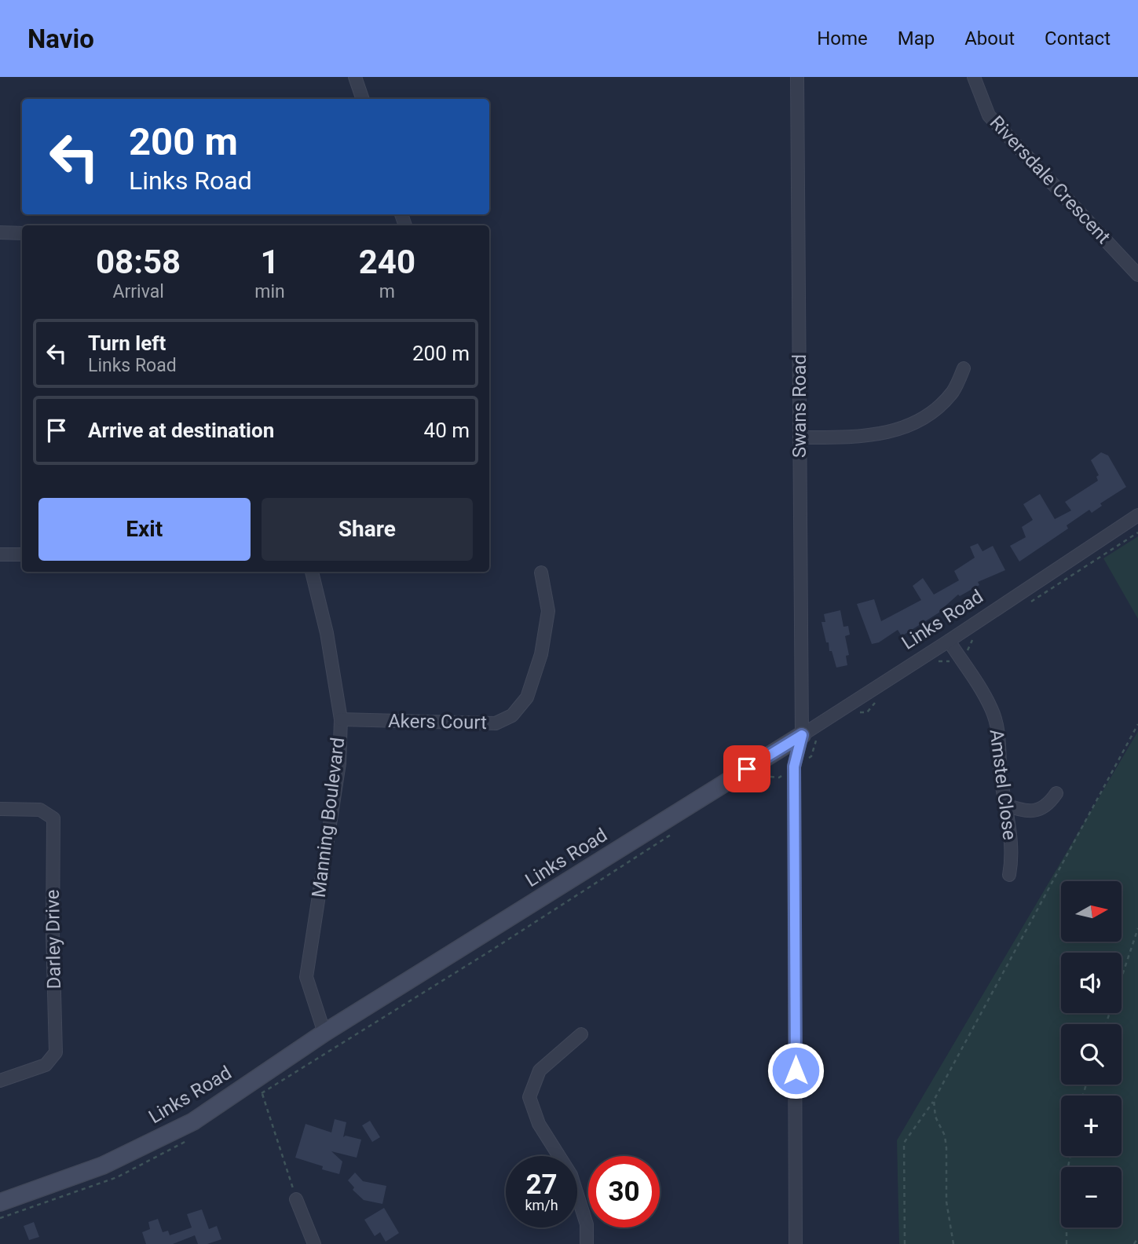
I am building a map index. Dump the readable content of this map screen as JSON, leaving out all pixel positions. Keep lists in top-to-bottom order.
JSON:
{
  "streets": {
    "street": [
      "Riversdale Crescent",
      "Swans Road",
      "Links Road",
      "Akers Court",
      "Amstel Close",
      "Manning Boulevard",
      "Darley Drive"
    ]
  },
  "crossings": [
    ["Swans Road", "Links Road"],
    ["Links Road", "Amstel Close"],
    ["Links Road", "Manning Boulevard"],
    ["Akers Court", "Manning Boulevard"]
  ],
  "north": "right",
  "page": {
    "header": "Navio",
    "nav": [
      "Home",
      "Map",
      "About",
      "Contact"
    ],
    "turn": ["200 m", "Links Road"],
    "eta": [
      "08:58",
      "Arrival",
      "1",
      "min",
      "240",
      "m"
    ],
    "list": [
      {
        "name": "Turn left",
        "note": "Links Road",
        "value": "200 m"
      },
      {
        "name": "Arrive at destination",
        "value": "40 m"
      }
    ],
    "buttons": ["Exit", "Share"],
    "map_buttons": ["+", "−"],
    "speed": "27 km/h",
    "limit": "30"
  }
}
